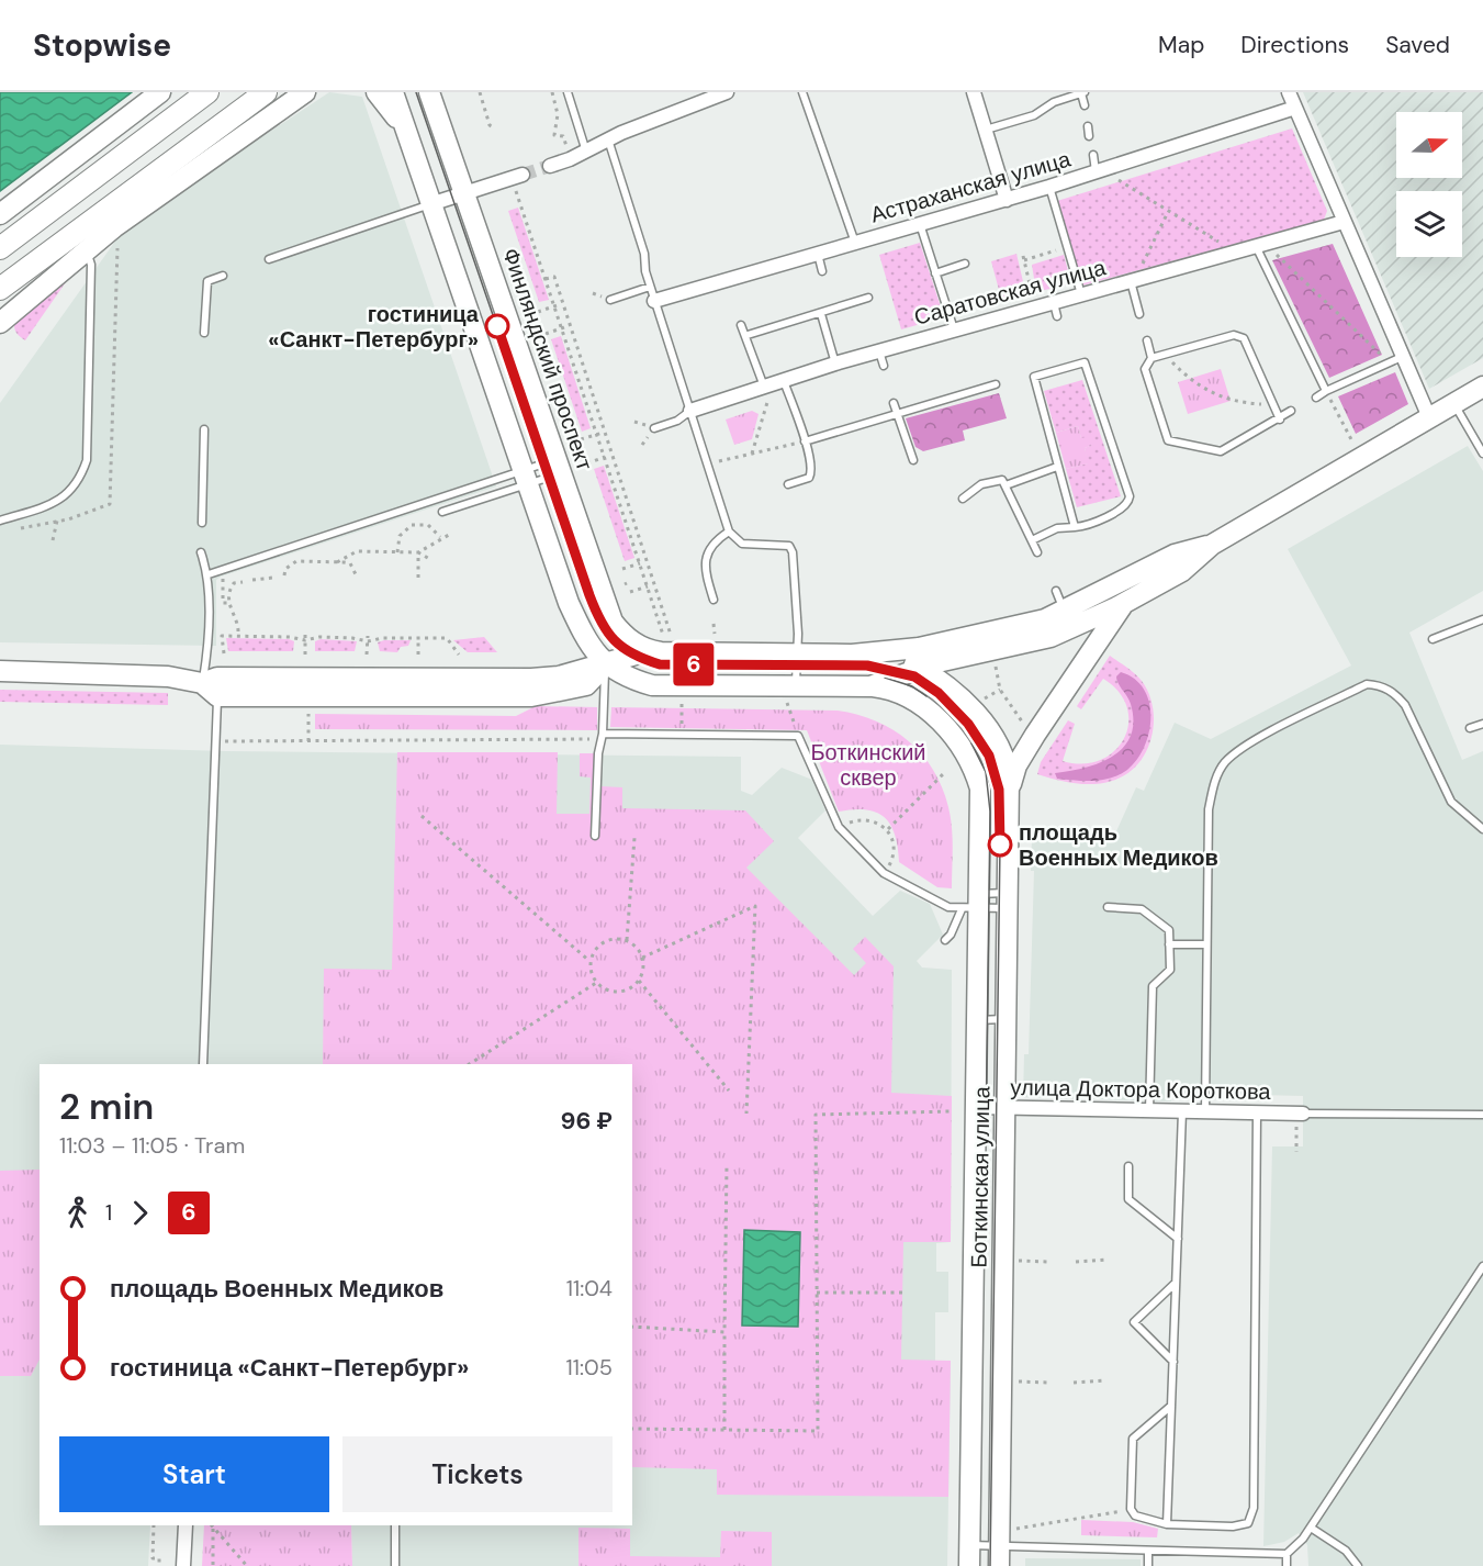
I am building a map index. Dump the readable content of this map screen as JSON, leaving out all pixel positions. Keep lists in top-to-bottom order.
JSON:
{
  "streets": {
    "main road": ["Финляндский проспект", "Боткинская улица"],
    "street": ["Астраханская улица", "Саратовская улица", "улица Доктора Короткова"]
  },
  "crossings": [
    ["улица Доктора Короткова", "Боткинская улица"]
  ],
  "parks": ["Боткинский сквер"],
  "places": ["гостиница «Санкт-Петербург»", "площадь Военных Медиков"],
  "lines": ["tram line 6"],
  "north": "right",
  "page": {
    "header": "Stopwise",
    "nav": ["Map", "Directions", "Saved"],
    "on_map": "6",
    "heading": ["2 min", "11:03 – 11:05 · Tram", "96 ₽"],
    "legs": ["1", "6"],
    "list": [
      {
        "name": "площадь Военных Медиков",
        "value": "11:04"
      },
      {
        "name": "гостиница «Санкт-Петербург»",
        "value": "11:05"
      }
    ],
    "buttons": ["Start", "Tickets"]
  }
}
